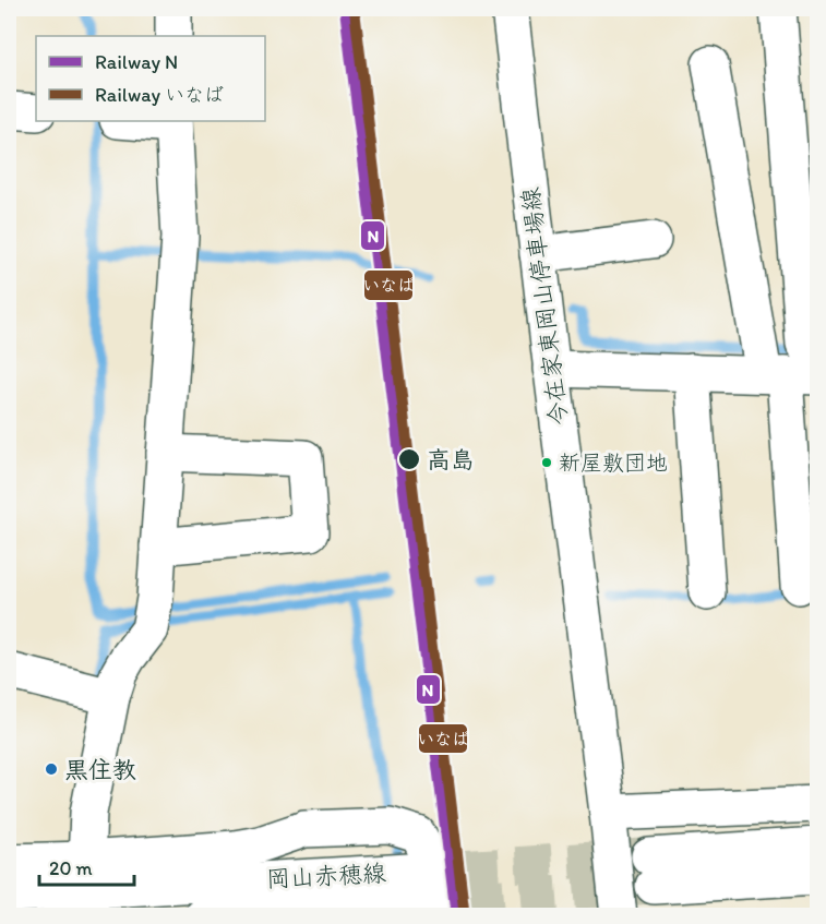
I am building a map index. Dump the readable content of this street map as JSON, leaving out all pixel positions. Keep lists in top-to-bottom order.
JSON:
{
  "streets": {
    "street": ["今在家東岡山停車場線", "岡山赤穂線"]
  },
  "places": ["高島", "新屋敷団地", "黒住教"],
  "lines": ["rail line N", "rail line いなば"],
  "legend": ["Railway N", "Railway いなば"],
  "scale_bar": "20 m"
}
